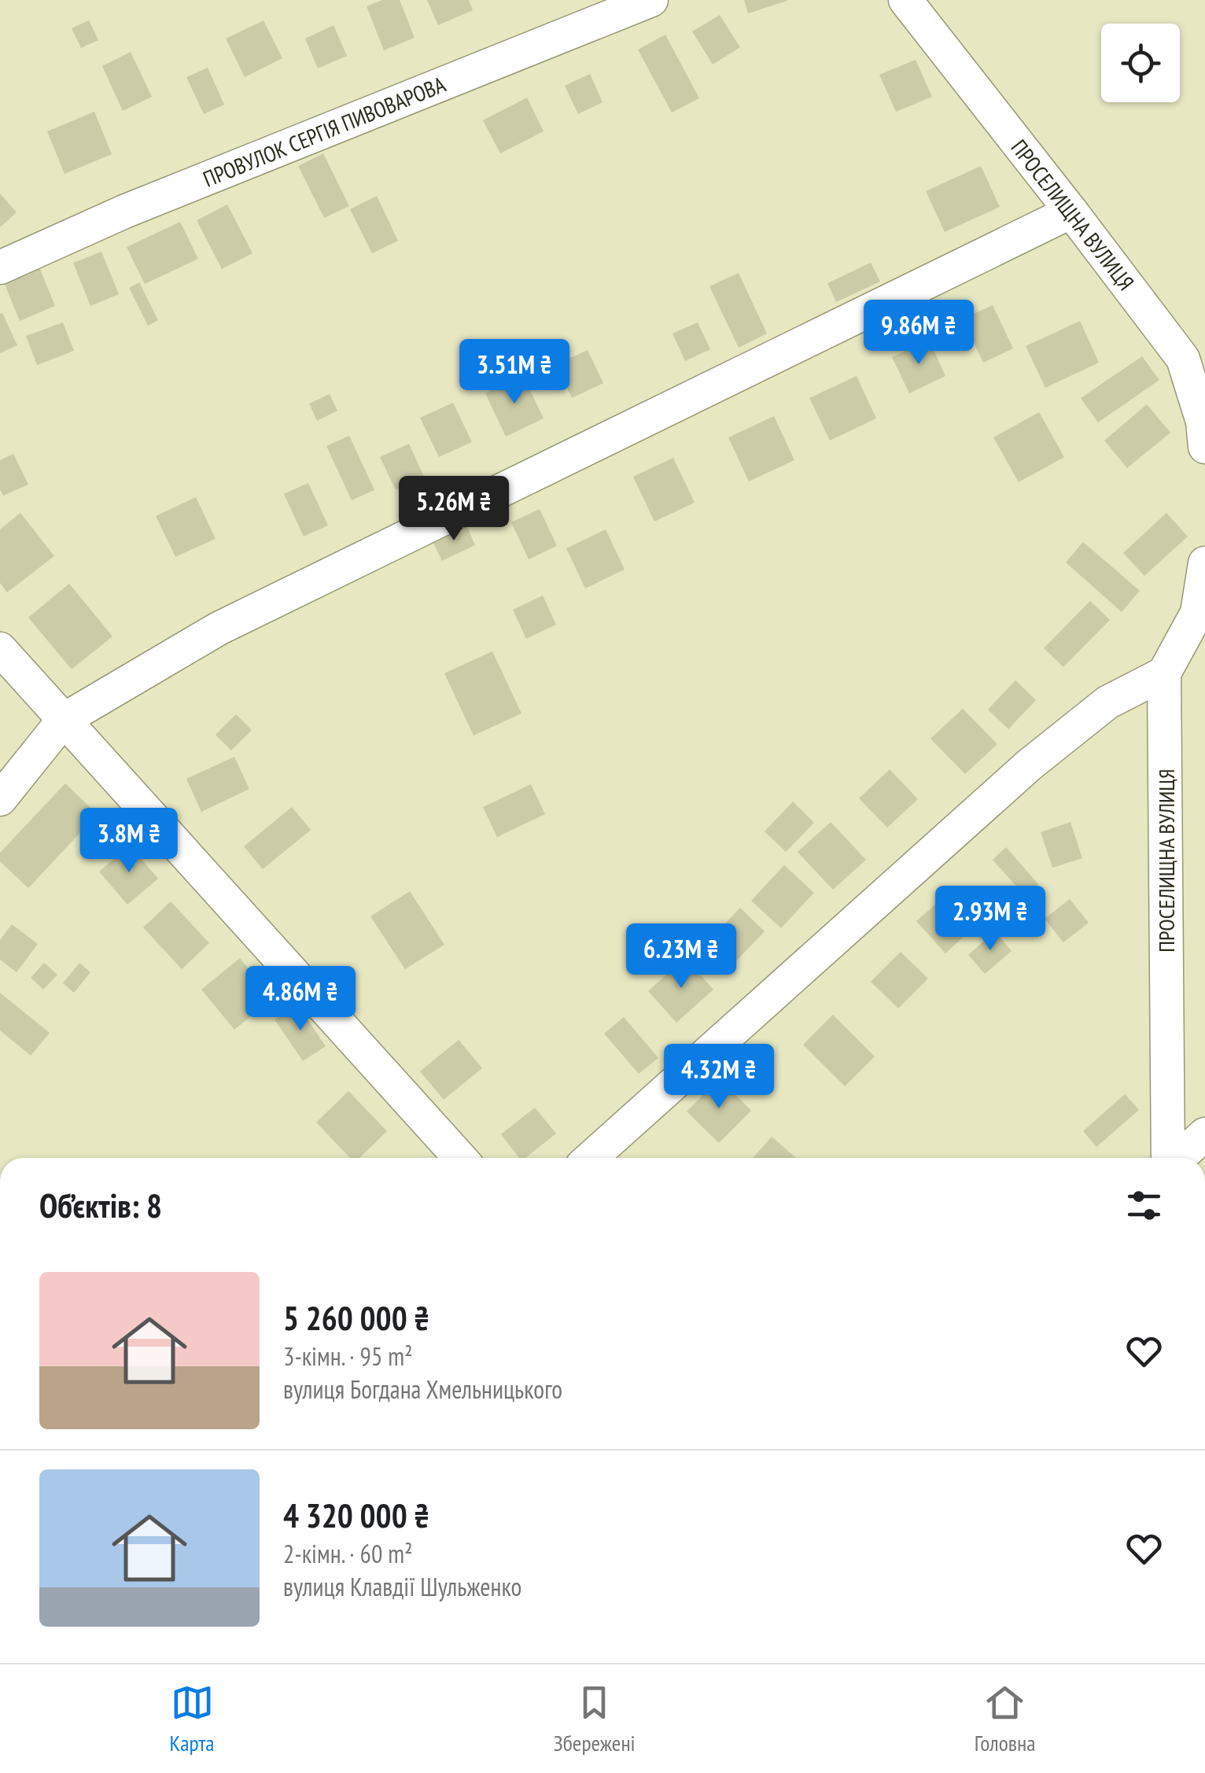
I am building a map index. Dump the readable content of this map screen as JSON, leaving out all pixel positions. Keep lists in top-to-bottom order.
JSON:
{
  "streets": {
    "street": ["ПРОВУЛОК СЕРГІЯ ПИВОВАРОВА", "ПРОСЕЛИЩНА ВУЛИЦЯ"]
  },
  "page": {
    "price": [
      "9.86M ₴",
      "3.51M ₴",
      "5.26M ₴",
      "3.8M ₴",
      "2.93M ₴",
      "6.23M ₴",
      "4.86M ₴",
      "4.32M ₴"
    ],
    "heading": "Об’єктів: 8",
    "list": [
      {
        "name": "5 260 000 ₴",
        "note": "3-кімн. · 95 m² · вулиця Богдана Хмельницького"
      },
      {
        "name": "4 320 000 ₴",
        "note": "2-кімн. · 60 m² · вулиця Клавдії Шульженко"
      }
    ],
    "tabs": ["Карта", "Збережені", "Головна"]
  }
}
